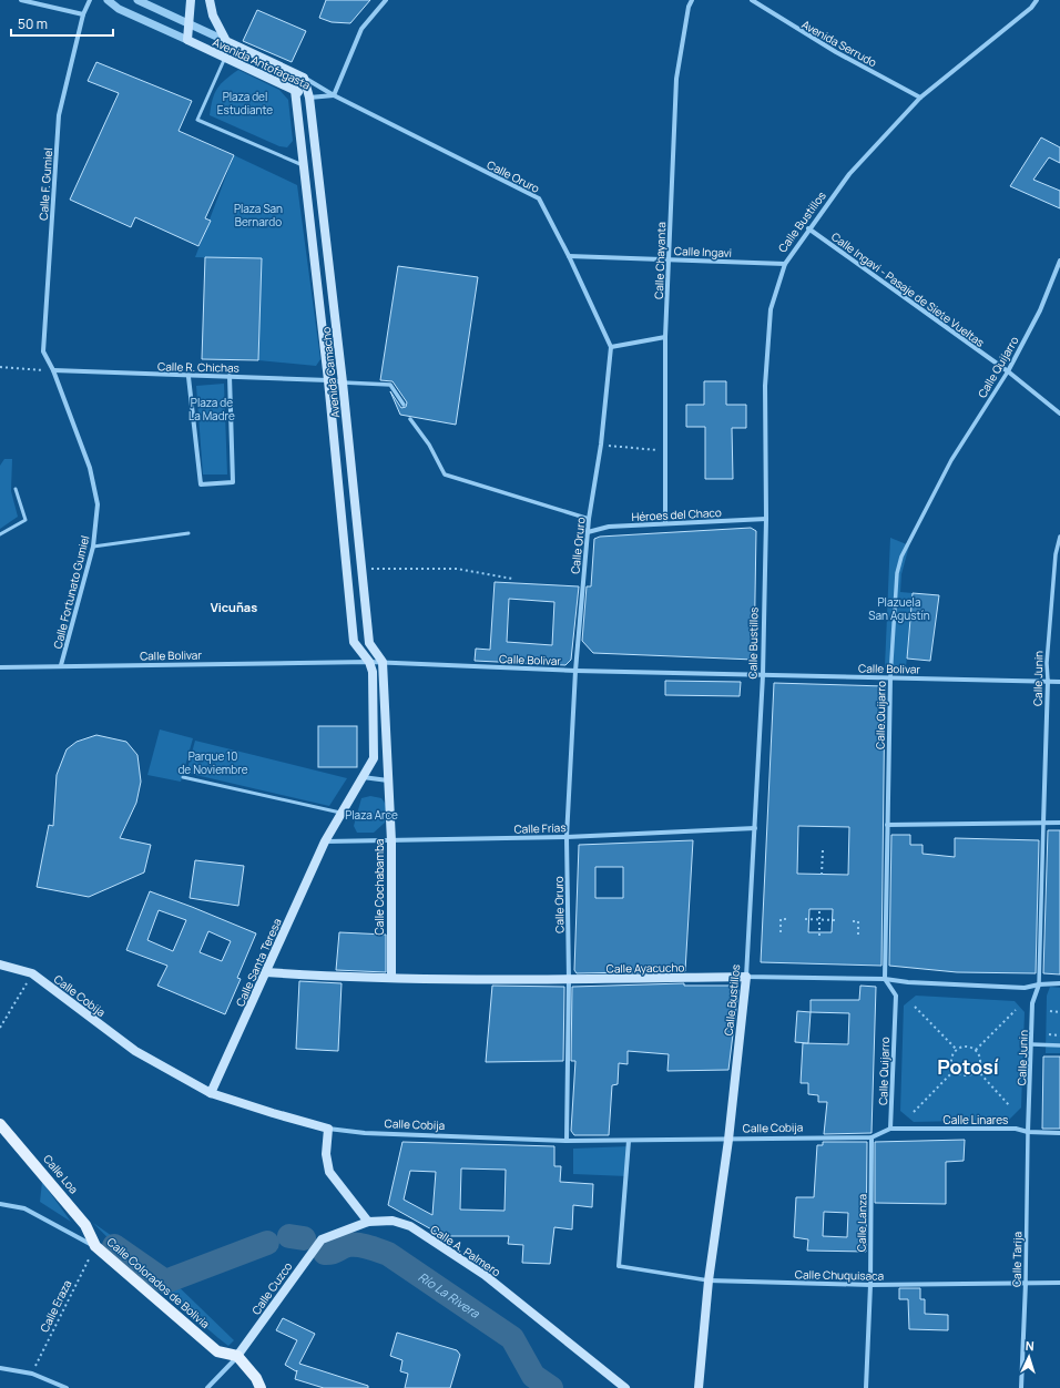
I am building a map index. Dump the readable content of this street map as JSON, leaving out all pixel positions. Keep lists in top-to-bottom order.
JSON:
{
  "streets": {
    "main road": [
      "Avenida Antofagasta",
      "Calle Bustillos",
      "Avenida Camacho",
      "Calle Cochabamba",
      "Calle Santa Teresa",
      "Calle Ayacucho",
      "Calle Cobija",
      "Calle Loa",
      "Calle A. Palmero",
      "Calle Colorados de Bolivia",
      "Calle Cuzco"
    ],
    "street": [
      "Avenida Serrudo",
      "Calle Oruro",
      "Calle F. Gumiel",
      "Calle Ingavi",
      "Calle Chayanta",
      "Calle Ingavi - Pasaje de Siete Vueltas",
      "Calle R. Chichas",
      "Calle Quijarro",
      "Héroes del Chaco",
      "Calle Fortunato Gumiel",
      "Calle Bolivar",
      "Calle Junin",
      "Calle Frías",
      "Calle Linares",
      "Calle Lanza",
      "Calle Tarija",
      "Calle Chuquisaca"
    ],
    "path": ["Calle Eraza"]
  },
  "crossings": [
    ["Avenida Serrudo", "Calle Bustillos"],
    ["Avenida Antofagasta", "Calle Oruro"],
    ["Avenida Antofagasta", "Avenida Camacho"],
    ["Calle Oruro", "Calle Ingavi"],
    ["Calle Oruro", "Héroes del Chaco"],
    ["Calle Oruro", "Calle Bolivar"],
    ["Calle Oruro", "Calle Frías"],
    ["Calle Oruro", "Calle Ayacucho"],
    ["Calle Oruro", "Calle Cobija"],
    ["Calle F. Gumiel", "Calle R. Chichas"],
    ["Calle F. Gumiel", "Calle Fortunato Gumiel"],
    ["Calle Bustillos", "Calle Ingavi"],
    ["Calle Bustillos", "Calle Ingavi - Pasaje de Siete Vueltas"],
    ["Calle Bustillos", "Héroes del Chaco"],
    ["Calle Bustillos", "Calle Bolivar"],
    ["Calle Bustillos", "Calle Frías"],
    ["Calle Bustillos", "Calle Ayacucho"],
    ["Calle Bustillos", "Calle Cobija"],
    ["Calle Bustillos", "Calle Chuquisaca"],
    ["Calle Ingavi", "Calle Chayanta"],
    ["Calle Chayanta", "Héroes del Chaco"],
    ["Calle Ingavi - Pasaje de Siete Vueltas", "Calle Quijarro"],
    ["Calle R. Chichas", "Avenida Camacho"],
    ["Calle R. Chichas", "Calle Fortunato Gumiel"],
    ["Calle Quijarro", "Calle Bolivar"],
    ["Calle Quijarro", "Calle Ayacucho"],
    ["Calle Quijarro", "Calle Linares"],
    ["Avenida Camacho", "Calle Bolivar"],
    ["Avenida Camacho", "Calle Cochabamba"],
    ["Calle Fortunato Gumiel", "Calle Bolivar"],
    ["Calle Bolivar", "Calle Junin"],
    ["Calle Bolivar", "Calle Cochabamba"],
    ["Calle Junin", "Calle Ayacucho"],
    ["Calle Junin", "Calle Linares"],
    ["Calle Junin", "Calle Tarija"],
    ["Calle Frías", "Calle Cochabamba"],
    ["Calle Frías", "Calle Santa Teresa"],
    ["Calle Cochabamba", "Calle Ayacucho"],
    ["Calle Santa Teresa", "Calle Ayacucho"],
    ["Calle Santa Teresa", "Calle Cobija"],
    ["Calle Cobija", "Calle Lanza"],
    ["Calle Linares", "Calle Tarija"],
    ["Calle Loa", "Calle Colorados de Bolivia"],
    ["Calle Loa", "Calle Eraza"],
    ["Calle Lanza", "Calle Chuquisaca"],
    ["Calle A. Palmero", "Calle Cuzco"],
    ["Calle Tarija", "Calle Chuquisaca"],
    ["Calle Colorados de Bolivia", "Calle Cuzco"],
    ["Calle Colorados de Bolivia", "Calle Eraza"]
  ],
  "districts": ["Vicuñas", "Potosí"],
  "water": ["Río La Rivera"],
  "parks": [
    "Plaza del Estudiante",
    "Plaza San Bernardo",
    "Plaza de La Madre",
    "Plazuela San Agustín",
    "Parque 10 de Noviembre",
    "Plaza Arce"
  ],
  "scale_bar": "50 m",
  "north": "top"
}
